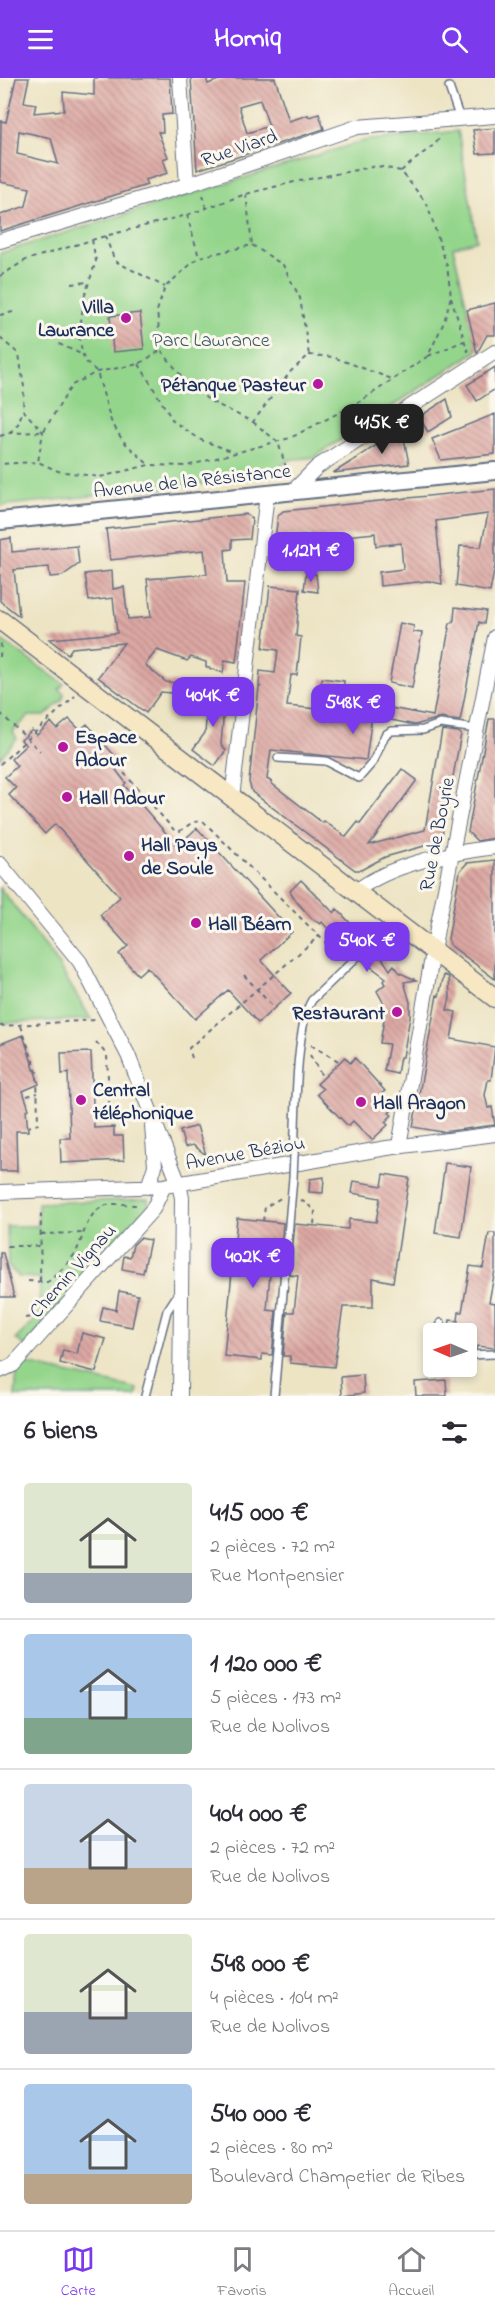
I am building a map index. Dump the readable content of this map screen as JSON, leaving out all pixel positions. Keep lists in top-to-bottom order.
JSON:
{
  "streets": {
    "street": [
      "Rue Viard",
      "Avenue de la Résistance",
      "Rue de Boyrie",
      "Avenue Béziou",
      "Chemin Vignau"
    ]
  },
  "crossings": [
    ["Rue de Boyrie", "Avenue Béziou"],
    ["Avenue Béziou", "Chemin Vignau"]
  ],
  "parks": ["Parc Lawrance"],
  "places": [
    "Villa Lawrance",
    "Pétanque Pasteur",
    "Espace Adour",
    "Hall Adour",
    "Hall Pays de Soule",
    "Hall Béarn",
    "Restaurant",
    "Central téléphonique",
    "Hall Aragon"
  ],
  "north": "left",
  "page": {
    "header": "Homiq",
    "price": [
      "415K €",
      "1.12M €",
      "404K €",
      "548K €",
      "540K €",
      "402K €"
    ],
    "heading": "6 biens",
    "list": [
      {
        "name": "415 000 €",
        "note": "2 pièces · 72 m² · Rue Montpensier"
      },
      {
        "name": "1 120 000 €",
        "note": "5 pièces · 173 m² · Rue de Nolivos"
      },
      {
        "name": "404 000 €",
        "note": "2 pièces · 72 m² · Rue de Nolivos"
      },
      {
        "name": "548 000 €",
        "note": "4 pièces · 104 m² · Rue de Nolivos"
      },
      {
        "name": "540 000 €",
        "note": "2 pièces · 80 m² · Boulevard Champetier de Ribes"
      }
    ],
    "tabs": ["Carte", "Favoris", "Accueil"]
  }
}
